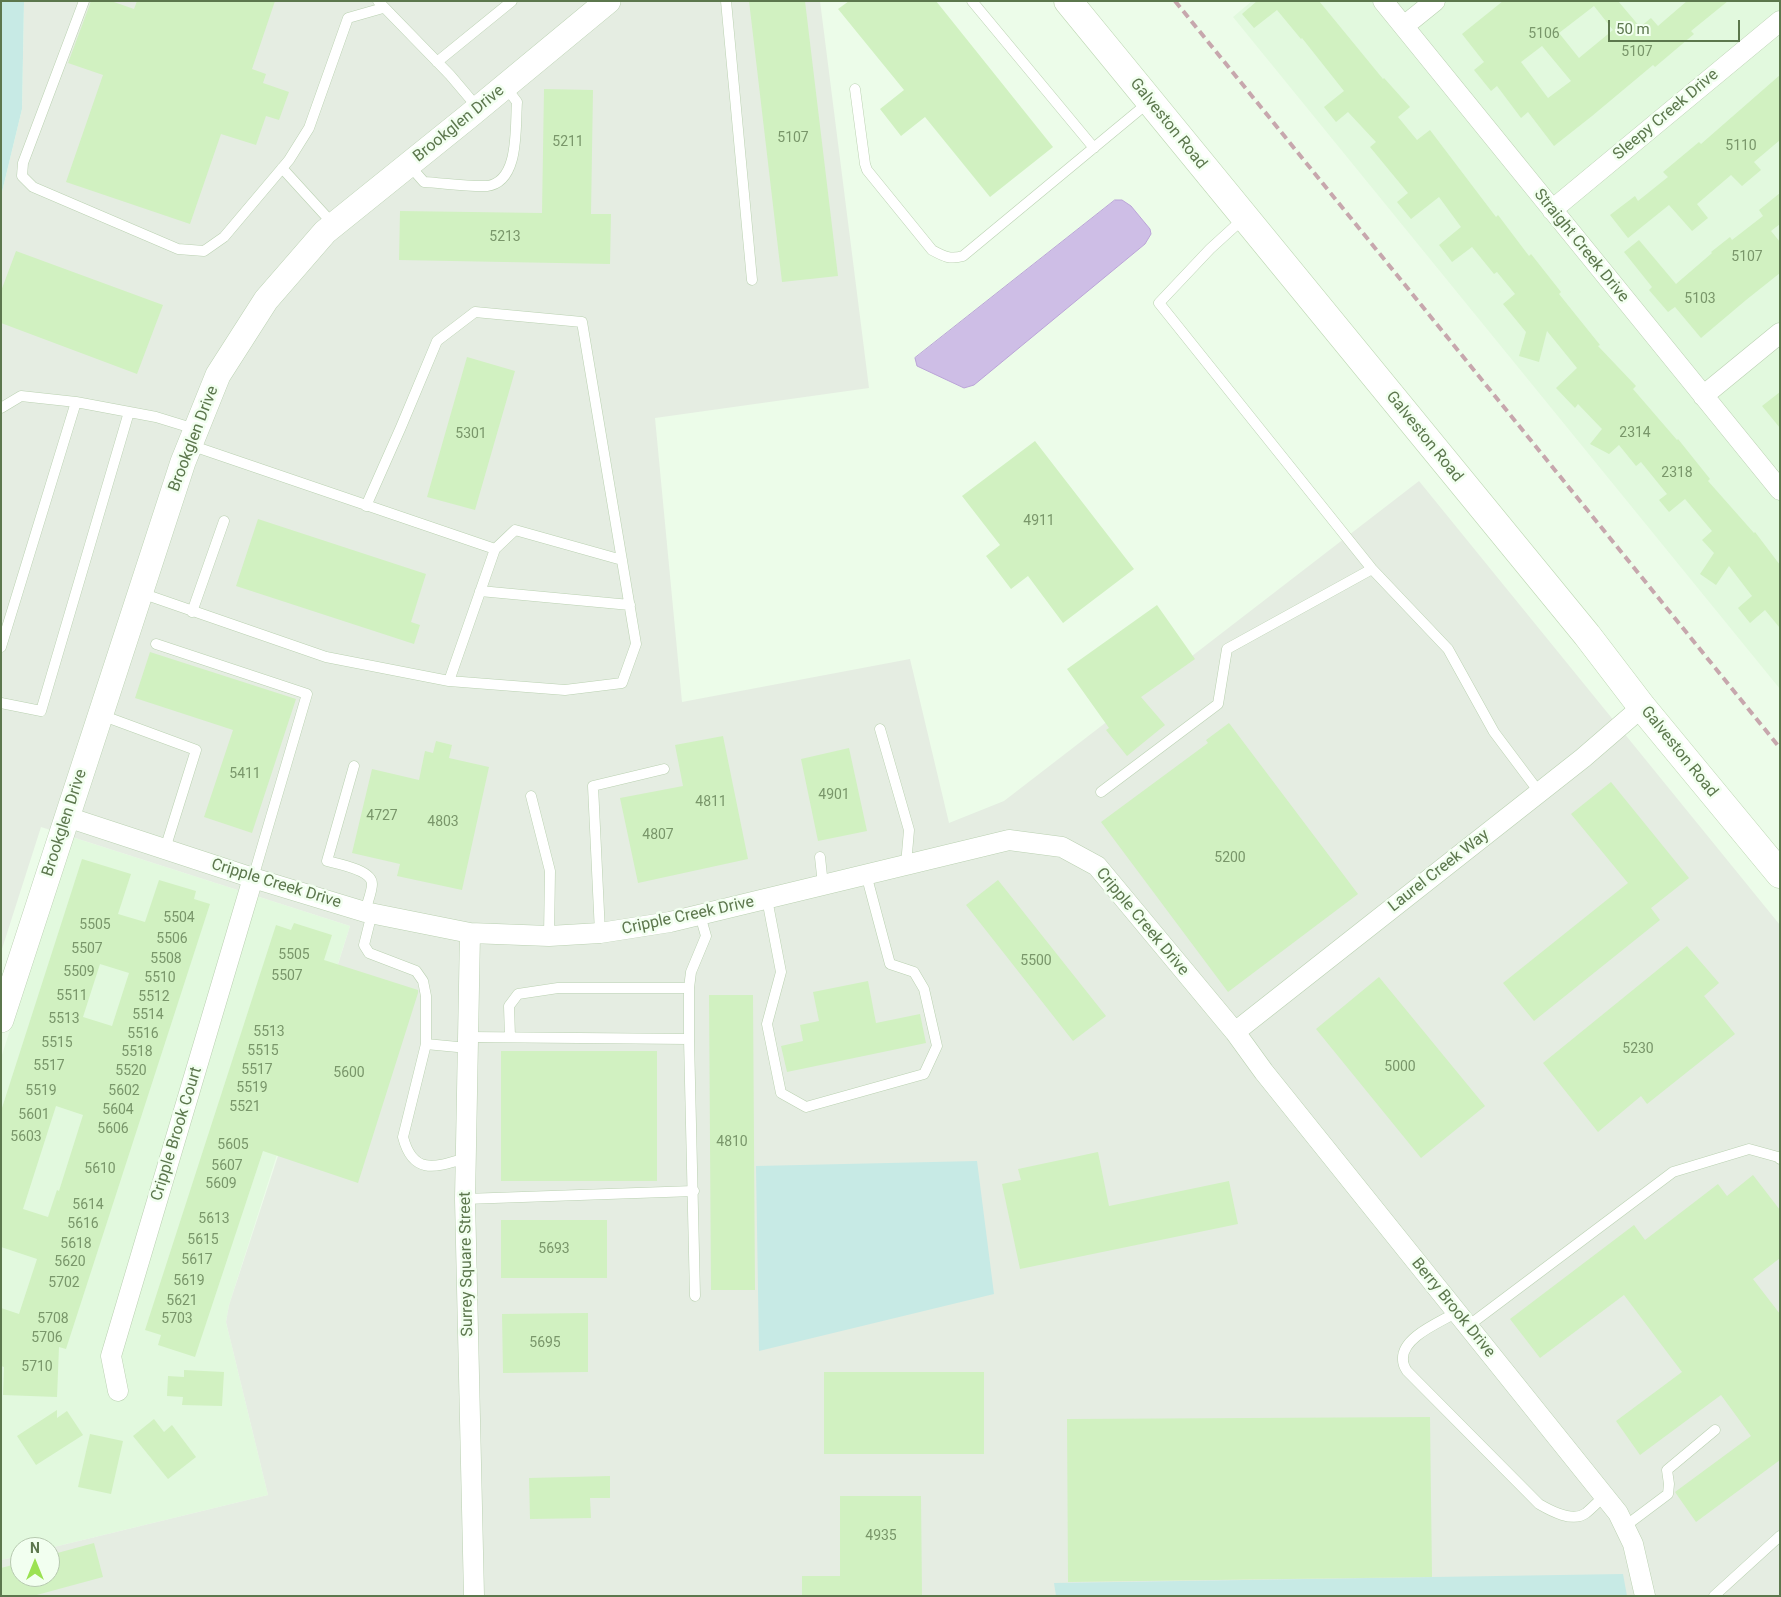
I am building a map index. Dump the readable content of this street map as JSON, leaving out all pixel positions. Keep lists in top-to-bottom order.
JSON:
{
  "streets": {
    "main road": ["Galveston Road"],
    "street": [
      "Sleepy Creek Drive",
      "Brookglen Drive",
      "Straight Creek Drive",
      "Laurel Creek Way",
      "Cripple Creek Drive",
      "Cripple Brook Court",
      "Surrey Square Street",
      "Berry Brook Drive"
    ]
  },
  "crossings": [
    ["Sleepy Creek Drive", "Straight Creek Drive"],
    ["Brookglen Drive", "Cripple Creek Drive"],
    ["Galveston Road", "Laurel Creek Way"],
    ["Laurel Creek Way", "Cripple Creek Drive"],
    ["Laurel Creek Way", "Berry Brook Drive"],
    ["Cripple Creek Drive", "Cripple Brook Court"],
    ["Cripple Creek Drive", "Surrey Square Street"],
    ["Cripple Creek Drive", "Berry Brook Drive"]
  ],
  "house_numbers": [
    "5106",
    "5107",
    "5107",
    "5211",
    "5110",
    "5213",
    "5107",
    "5103",
    "2314",
    "5301",
    "2318",
    "4911",
    "5411",
    "4901",
    "4811",
    "4727",
    "4803",
    "4807",
    "5200",
    "5504",
    "5505",
    "5506",
    "5507",
    "5505",
    "5508",
    "5500",
    "5509",
    "5507",
    "5510",
    "5511",
    "5512",
    "5514",
    "5513",
    "5513",
    "5516",
    "5515",
    "5230",
    "5515",
    "5518",
    "5517",
    "5000",
    "5517",
    "5520",
    "5600",
    "5519",
    "5519",
    "5602",
    "5521",
    "5604",
    "5601",
    "5606",
    "5603",
    "4810",
    "5605",
    "5607",
    "5610",
    "5609",
    "5614",
    "5613",
    "5616",
    "5615",
    "5618",
    "5693",
    "5617",
    "5620",
    "5619",
    "5702",
    "5621",
    "5708",
    "5703",
    "5706",
    "5695",
    "5710",
    "4935"
  ],
  "scale_bar": "50 m",
  "north": "top"
}
